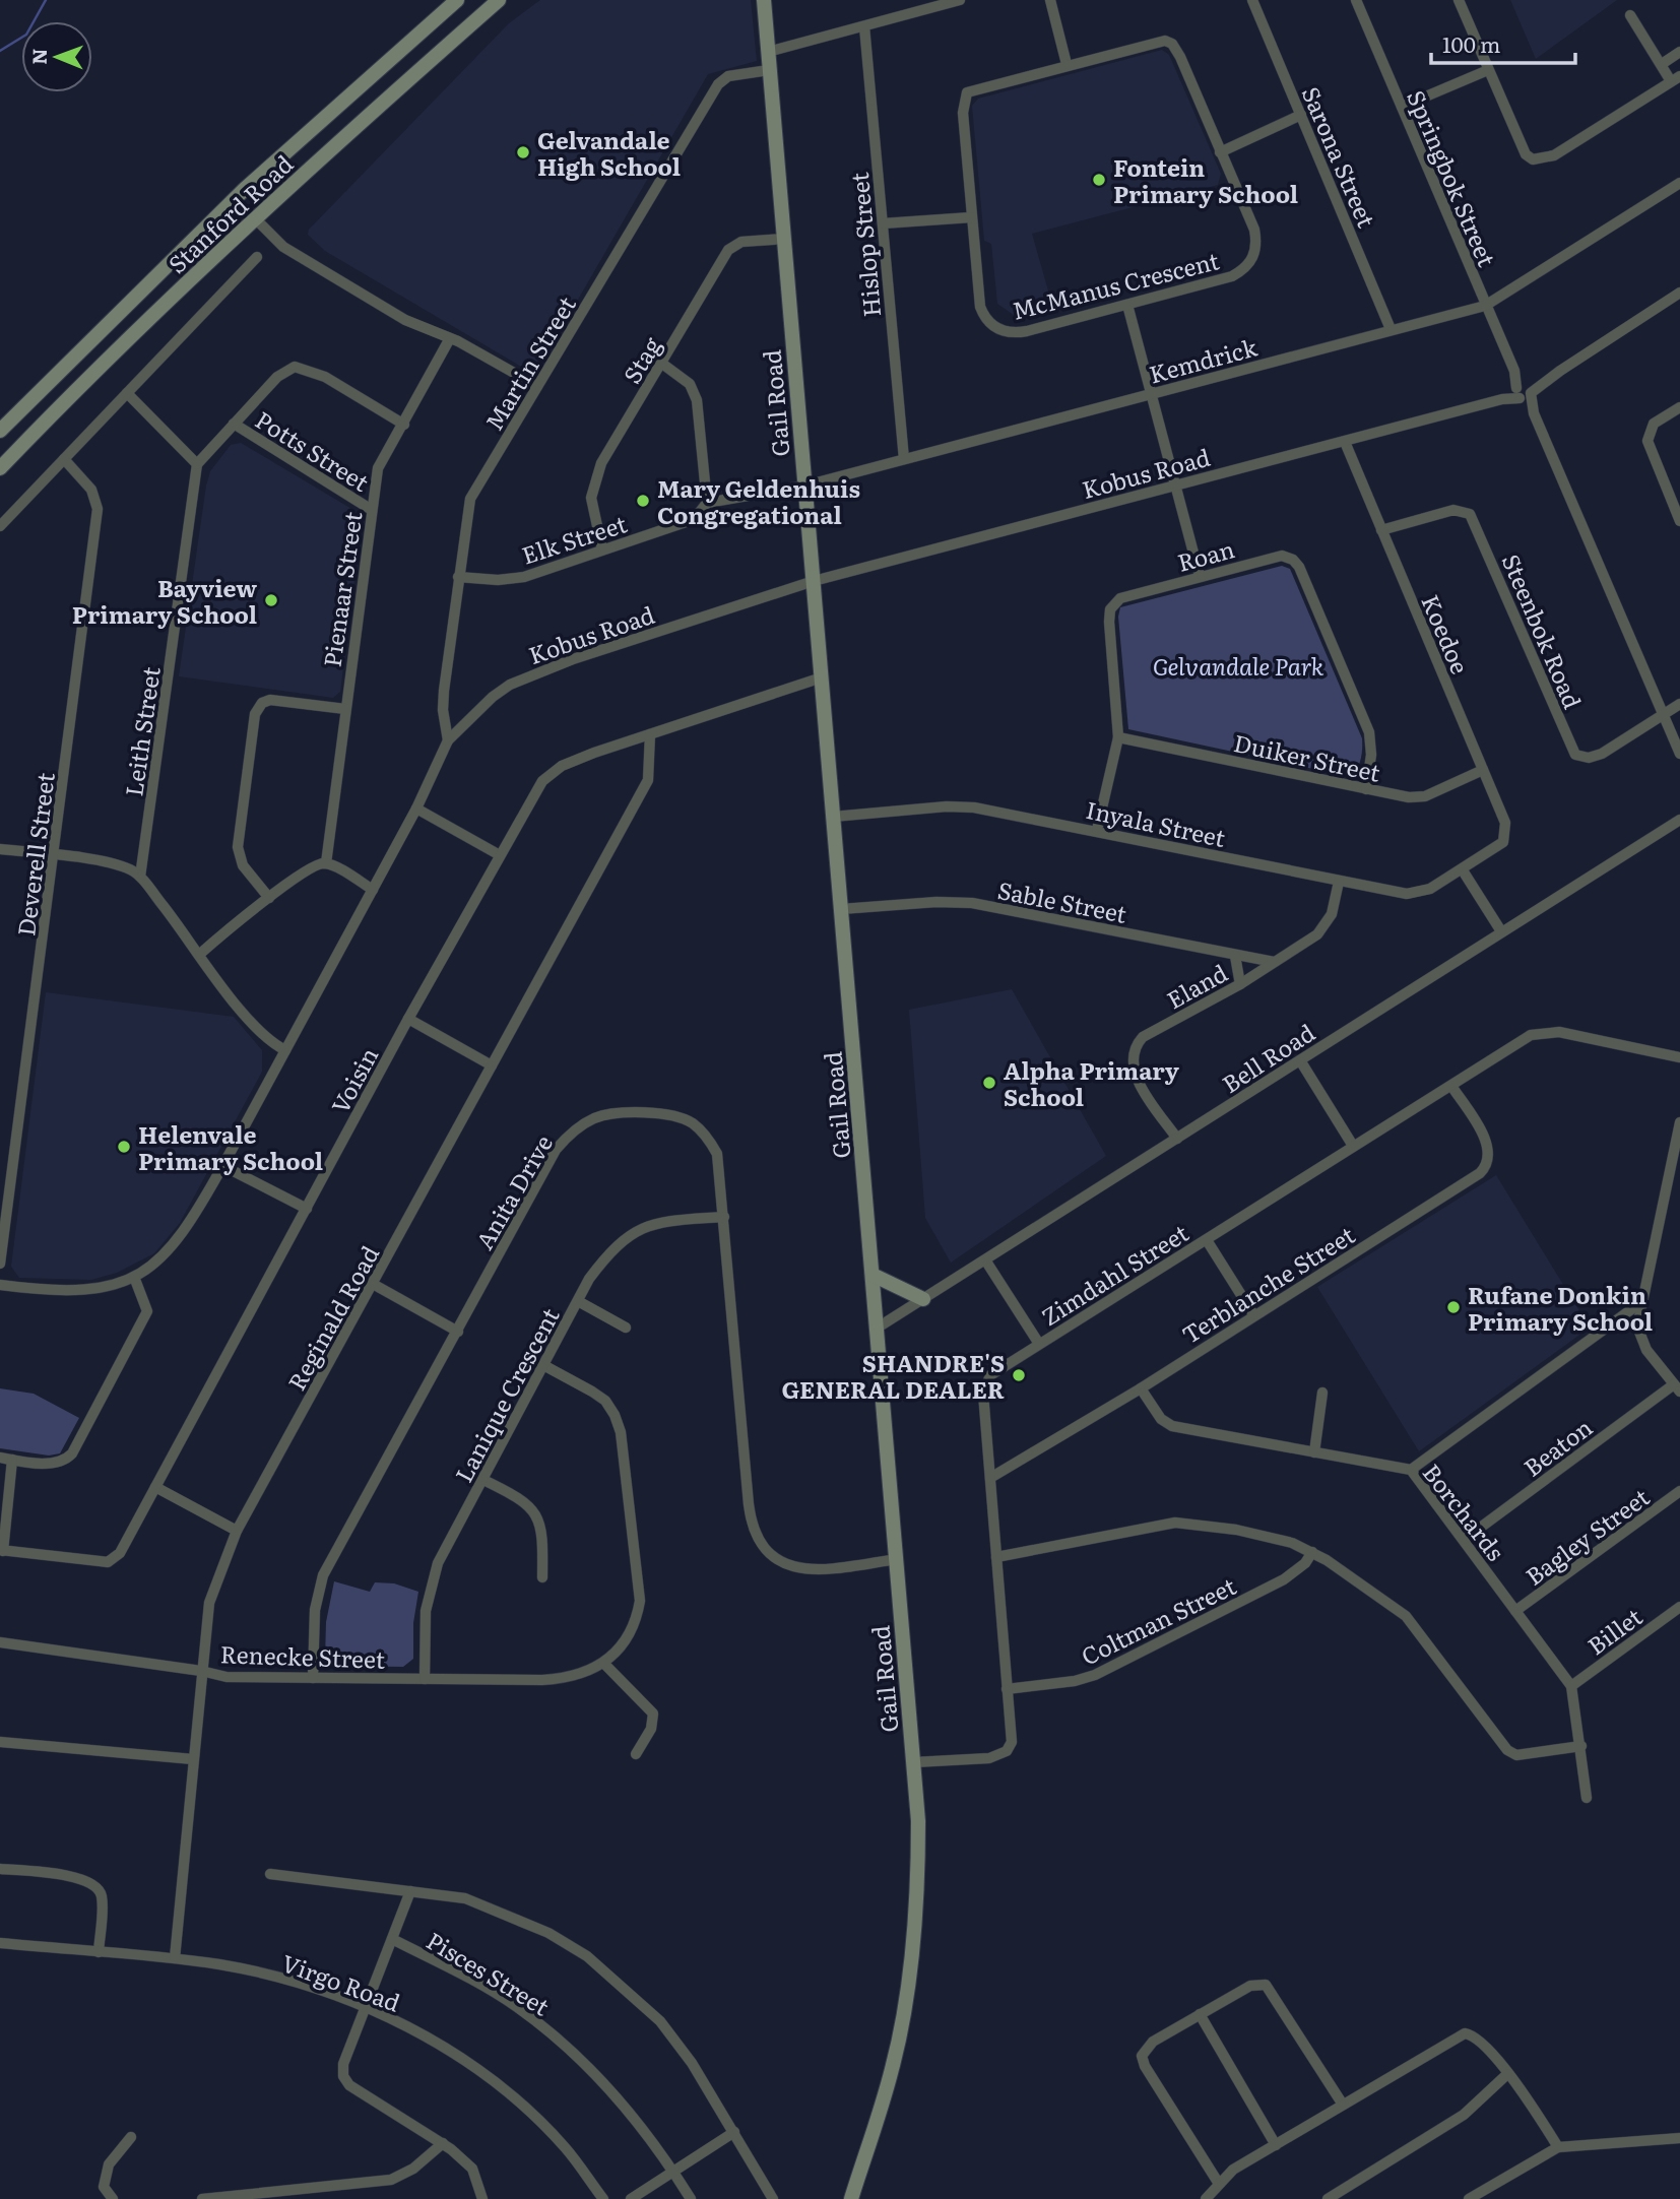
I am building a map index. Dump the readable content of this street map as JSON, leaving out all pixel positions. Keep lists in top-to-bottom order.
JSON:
{
  "streets": {
    "street": [
      "Sarona Street",
      "Springbok Street",
      "Stanford Road",
      "Hislop Street",
      "McManus Crescent",
      "Stag",
      "Kemdrick",
      "Martin Street",
      "Gail Road",
      "Potts Street",
      "Kobus Road",
      "Elk Street",
      "Roan",
      "Pienaar Street",
      "Steenbok Road",
      "Koedoe",
      "Leith Street",
      "Duiker Street",
      "Inyala Street",
      "Deverell Street",
      "Sable Street",
      "Eland",
      "Bell Road",
      "Voisin",
      "Anita Drive",
      "Zimdahl Street",
      "Terblanche Street",
      "Reginald Road",
      "Lanique Crescent",
      "Beaton",
      "Borchards",
      "Bagley Street",
      "Coltman Street",
      "Billet",
      "Renecke Street",
      "Pisces Street",
      "Virgo Road"
    ]
  },
  "crossings": [
    ["Sarona Street", "Kemdrick"],
    ["Springbok Street", "Kemdrick"],
    ["Springbok Street", "Kobus Road"],
    ["Hislop Street", "Kemdrick"],
    ["Stag", "Gail Road"],
    ["Stag", "Elk Street"],
    ["Kemdrick", "Gail Road"],
    ["Kemdrick", "Elk Street"],
    ["Martin Street", "Gail Road"],
    ["Martin Street", "Kobus Road"],
    ["Martin Street", "Elk Street"],
    ["Gail Road", "Kobus Road"],
    ["Gail Road", "Inyala Street"],
    ["Gail Road", "Sable Street"],
    ["Gail Road", "Bell Road"],
    ["Gail Road", "Voisin"],
    ["Gail Road", "Anita Drive"],
    ["Gail Road", "Zimdahl Street"],
    ["Potts Street", "Pienaar Street"],
    ["Kobus Road", "Koedoe"],
    ["Roan", "Duiker Street"],
    ["Roan", "Inyala Street"],
    ["Steenbok Road", "Koedoe"],
    ["Koedoe", "Duiker Street"],
    ["Koedoe", "Inyala Street"],
    ["Inyala Street", "Eland"],
    ["Sable Street", "Eland"],
    ["Eland", "Bell Road"],
    ["Voisin", "Reginald Road"],
    ["Anita Drive", "Lanique Crescent"],
    ["Anita Drive", "Renecke Street"],
    ["Zimdahl Street", "Terblanche Street"],
    ["Zimdahl Street", "Coltman Street"],
    ["Terblanche Street", "Borchards"],
    ["Reginald Road", "Renecke Street"],
    ["Reginald Road", "Virgo Road"],
    ["Lanique Crescent", "Renecke Street"],
    ["Beaton", "Borchards"],
    ["Borchards", "Bagley Street"],
    ["Borchards", "Billet"]
  ],
  "parks": ["Gelvandale Park"],
  "places": [
    "Gelvandale High School",
    "Fontein Primary School",
    "Mary Geldenhuis Congregational",
    "Bayview Primary School",
    "Alpha Primary School",
    "Helenvale Primary School",
    "Rufane Donkin Primary School",
    "SHANDRE'S GENERAL DEALER"
  ],
  "scale_bar": "100 m",
  "north": "left"
}
